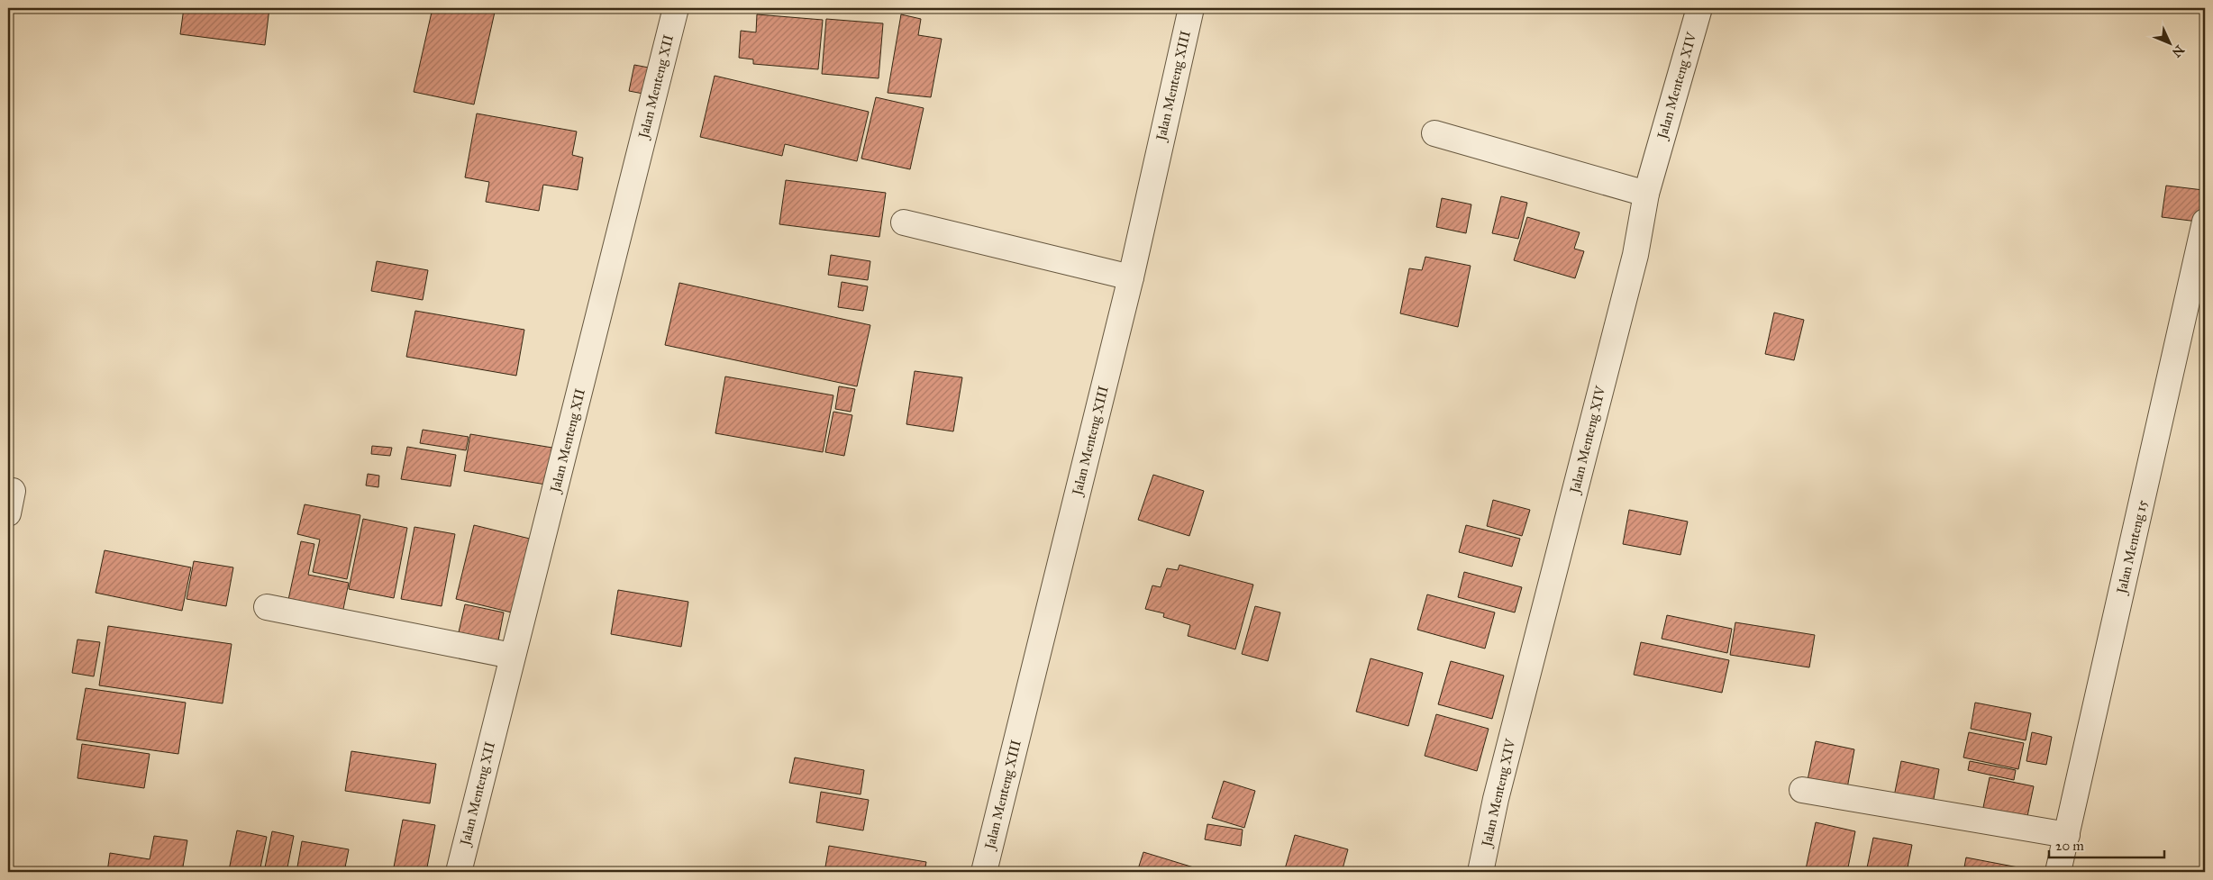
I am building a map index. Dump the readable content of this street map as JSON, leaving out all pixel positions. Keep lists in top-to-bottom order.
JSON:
{
  "streets": {
    "street": [
      "Jalan Menteng XIII",
      "Jalan Menteng XIV",
      "Jalan Menteng XII",
      "Jalan Menteng 15"
    ]
  },
  "scale_bar": "20 m",
  "north": "bottom right"
}
